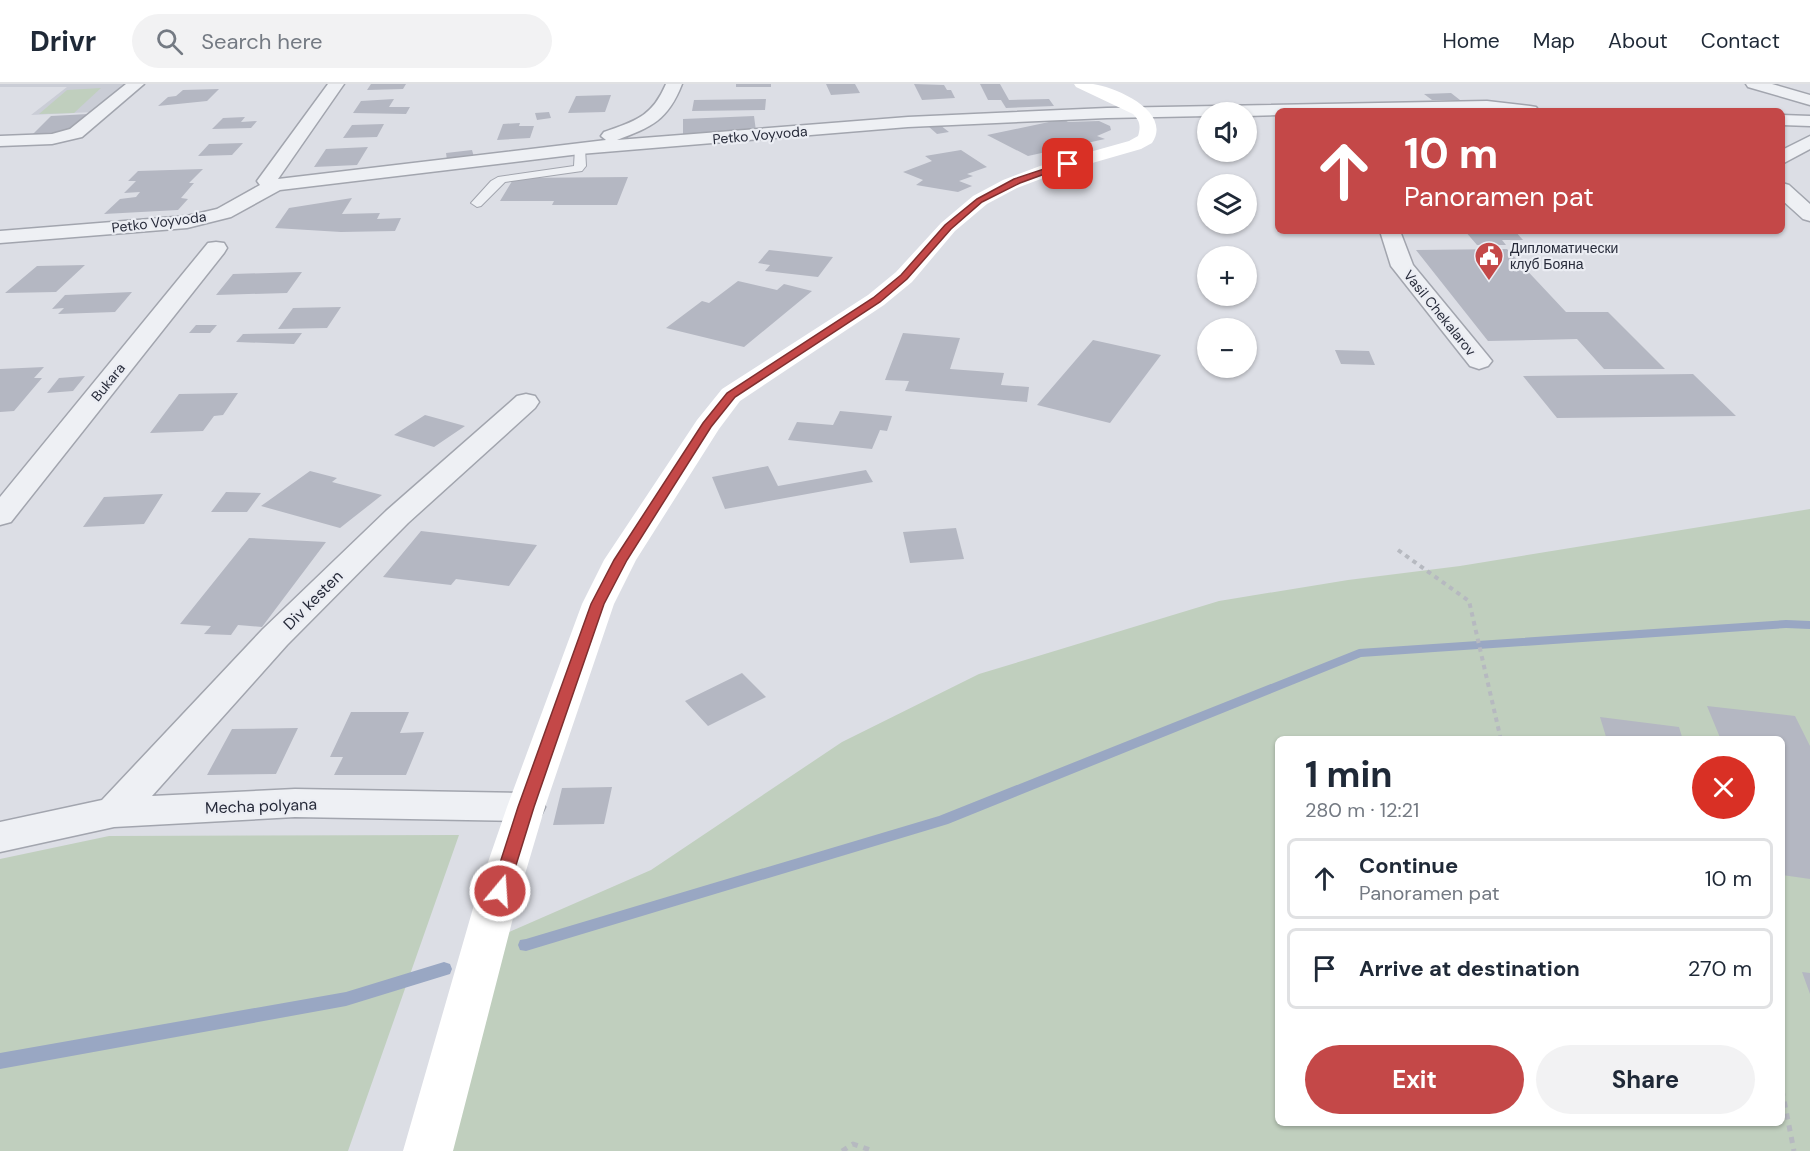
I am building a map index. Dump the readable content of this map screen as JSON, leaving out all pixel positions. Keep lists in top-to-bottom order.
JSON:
{
  "streets": {
    "street": [
      "Petko Voyvoda",
      "Vasil Chekalarov",
      "Bukara",
      "Div kesten",
      "Mecha polyana"
    ]
  },
  "crossings": [
    ["Div kesten", "Mecha polyana"]
  ],
  "places": {
    "public building": ["Дипломатически клуб Бояна"]
  },
  "page": {
    "header": "Drivr",
    "search": "Search here",
    "nav": [
      "Home",
      "Map",
      "About",
      "Contact"
    ],
    "map_buttons": ["+", "−"],
    "turn": ["10 m", "Panoramen pat"],
    "heading": ["1 min", "280 m · 12:21"],
    "list": [
      {
        "name": "Continue",
        "note": "Panoramen pat",
        "value": "10 m"
      },
      {
        "name": "Arrive at destination",
        "value": "270 m"
      }
    ],
    "buttons": ["Exit", "Share"]
  }
}
